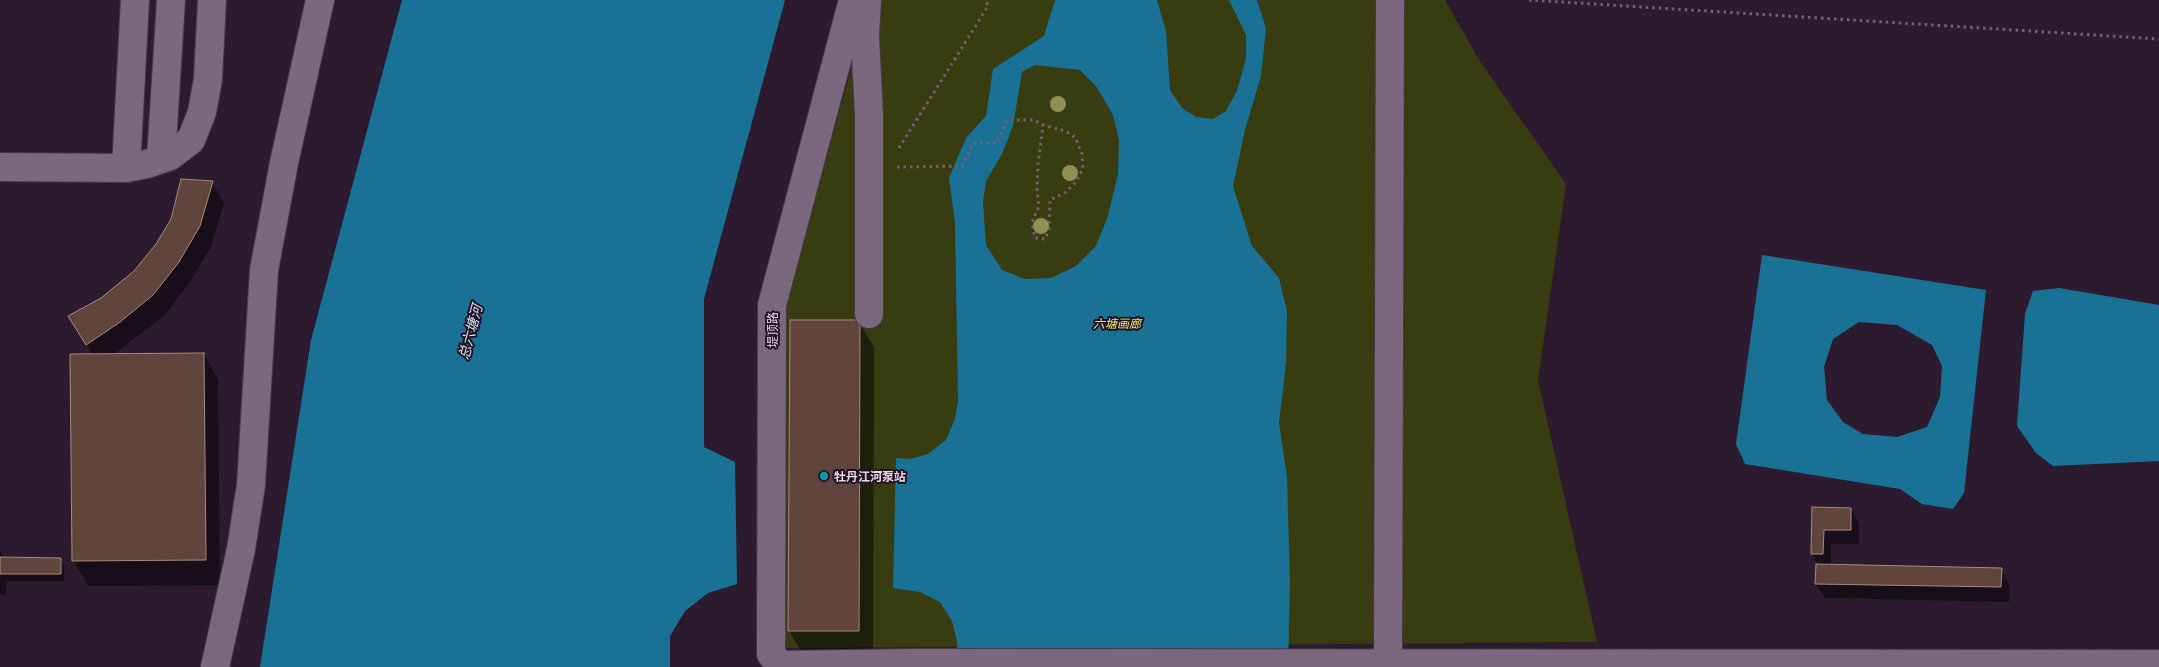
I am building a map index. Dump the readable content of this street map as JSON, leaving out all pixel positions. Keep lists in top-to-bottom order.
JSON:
{
  "streets": {
    "street": ["堤顶路"]
  },
  "water": ["总六塘河"],
  "parks": ["六塘画廊"],
  "places": ["牡丹江河泵站"]
}
